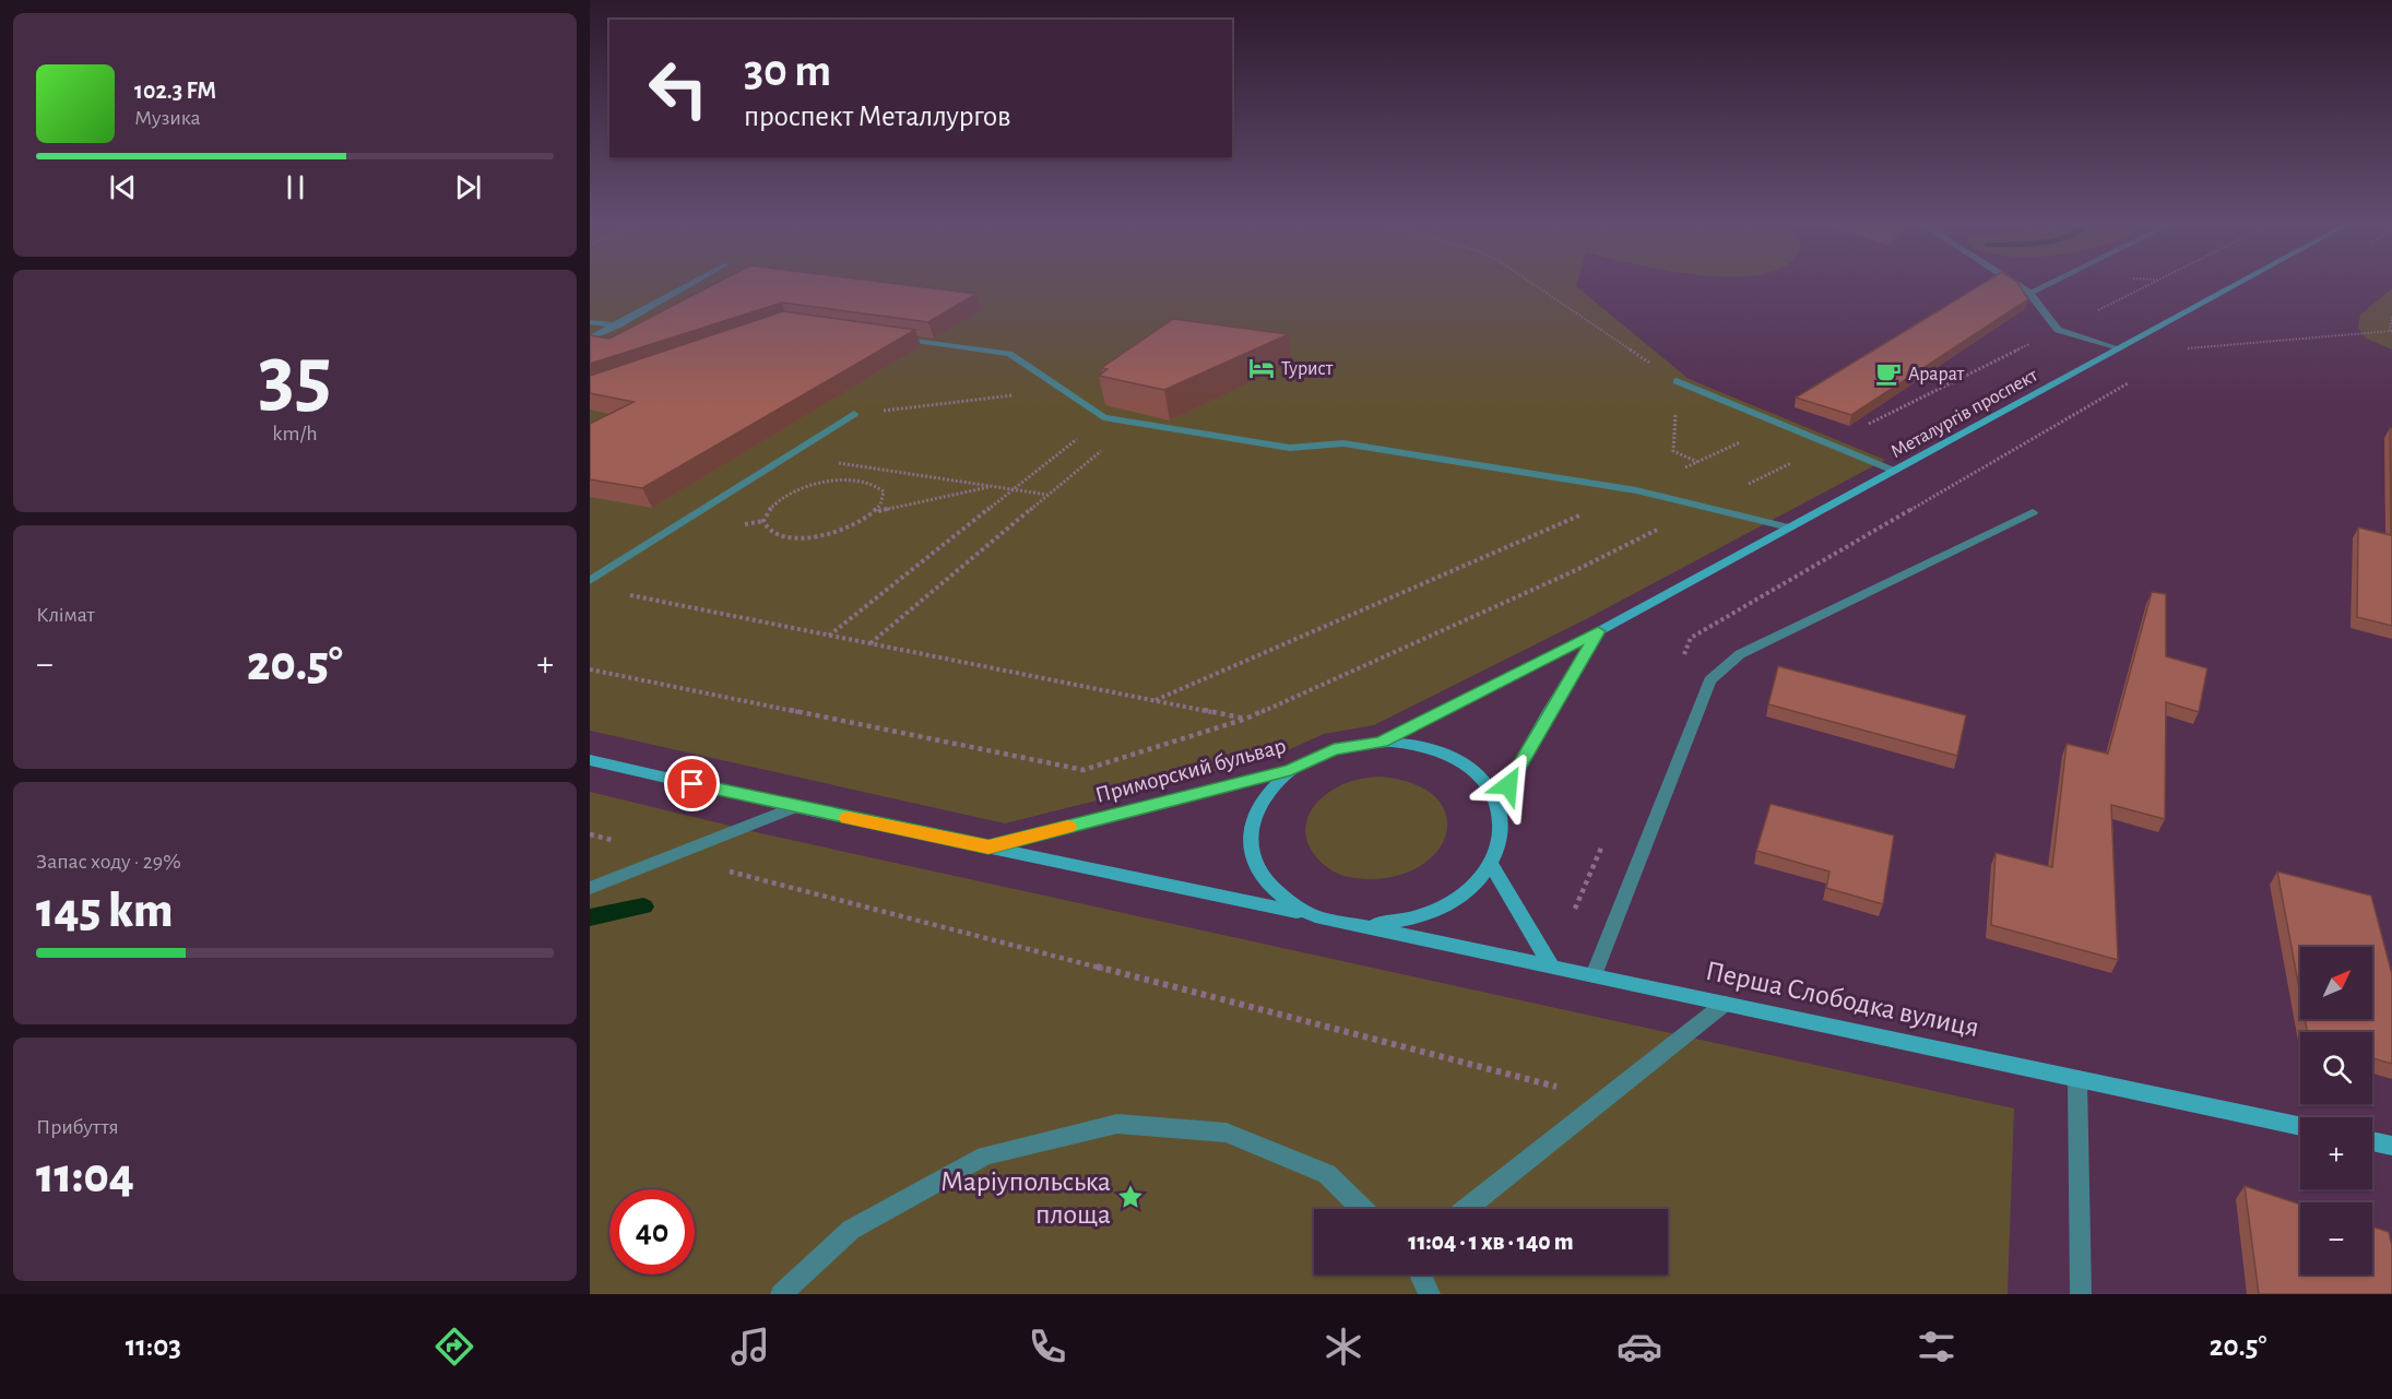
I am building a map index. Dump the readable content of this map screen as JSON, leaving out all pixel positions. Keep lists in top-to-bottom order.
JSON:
{
  "streets": {
    "street": ["Металургів проспект", "Приморский бульвар", "Перша Слободка вулиця"]
  },
  "crossings": [
    ["Металургів проспект", "Приморский бульвар"],
    ["Металургів проспект", "Перша Слободка вулиця"],
    ["Приморский бульвар", "Перша Слободка вулиця"]
  ],
  "places": {
    "hotel": ["Турист"],
    "cafe": ["Арарат"],
    "place": ["Маріупольська площа"]
  },
  "north": "top right",
  "page": {
    "turn": ["30 m", "проспект Металлургов"],
    "song": ["102.3 FM", "Музика"],
    "tile": [
      ["35", "km/h"],
      "Клімат",
      ["Запас ходу · 29%", "145 km"],
      ["Прибуття", "11:04"]
    ],
    "heat": ["−", "20.5°", "+"],
    "map_buttons": ["+", "−"],
    "limit": "40",
    "trip": "11:04 · 1 хв · 140 m",
    "tabs": ["11:03", "20.5°"]
  }
}
